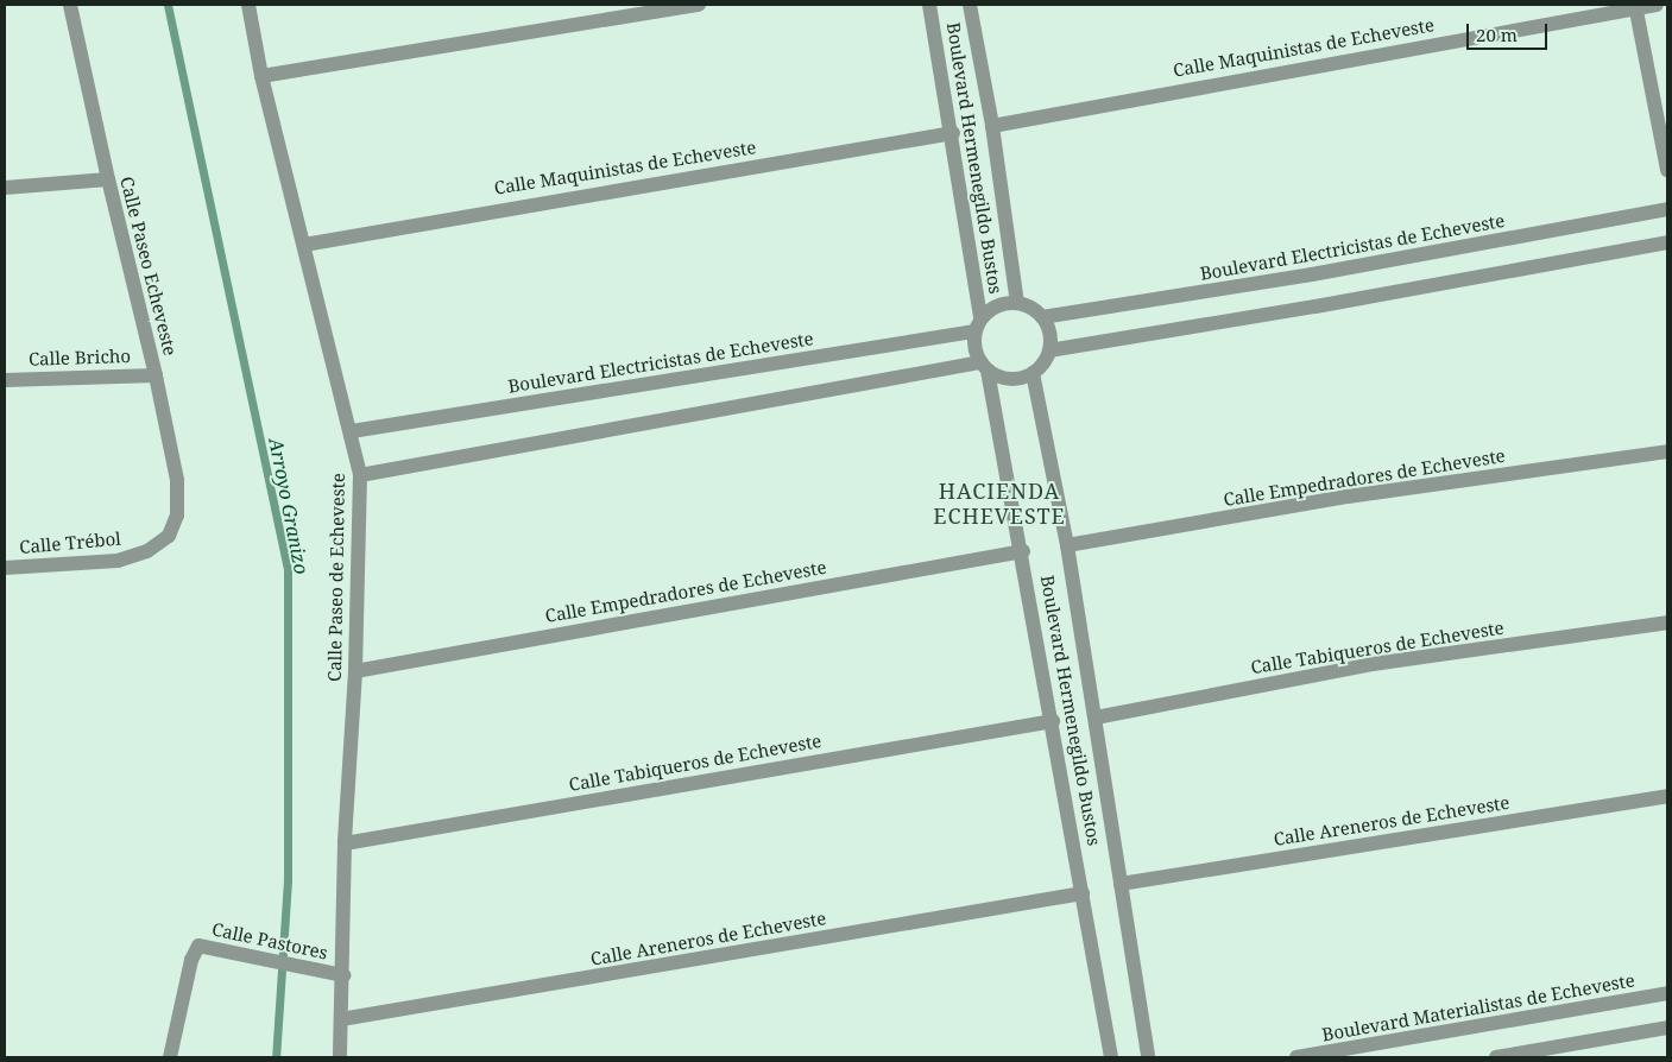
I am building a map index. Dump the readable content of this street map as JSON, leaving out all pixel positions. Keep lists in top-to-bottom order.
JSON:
{
  "streets": {
    "street": [
      "Calle Maquinistas de Echeveste",
      "Boulevard Hermenegildo Bustos",
      "Boulevard Electricistas de Echeveste",
      "Calle Paseo Echeveste",
      "Calle Bricho",
      "Calle Empedradores de Echeveste",
      "Calle Trébol",
      "Calle Paseo de Echeveste",
      "Calle Tabiqueros de Echeveste",
      "Calle Areneros de Echeveste",
      "Calle Pastores",
      "Boulevard Materialistas de Echeveste"
    ]
  },
  "crossings": [
    ["Calle Maquinistas de Echeveste", "Boulevard Hermenegildo Bustos"],
    ["Calle Maquinistas de Echeveste", "Calle Paseo de Echeveste"],
    ["Boulevard Hermenegildo Bustos", "Boulevard Electricistas de Echeveste"],
    ["Boulevard Hermenegildo Bustos", "Calle Empedradores de Echeveste"],
    ["Boulevard Hermenegildo Bustos", "Calle Tabiqueros de Echeveste"],
    ["Boulevard Hermenegildo Bustos", "Calle Areneros de Echeveste"],
    ["Boulevard Electricistas de Echeveste", "Calle Paseo de Echeveste"],
    ["Calle Paseo Echeveste", "Calle Bricho"],
    ["Calle Paseo Echeveste", "Calle Trébol"],
    ["Calle Empedradores de Echeveste", "Calle Paseo de Echeveste"],
    ["Calle Paseo de Echeveste", "Calle Tabiqueros de Echeveste"],
    ["Calle Paseo de Echeveste", "Calle Areneros de Echeveste"],
    ["Calle Paseo de Echeveste", "Calle Pastores"]
  ],
  "districts": ["HACIENDA ECHEVESTE"],
  "water": ["Arroyo Granizo"],
  "scale_bar": "20 m"
}
